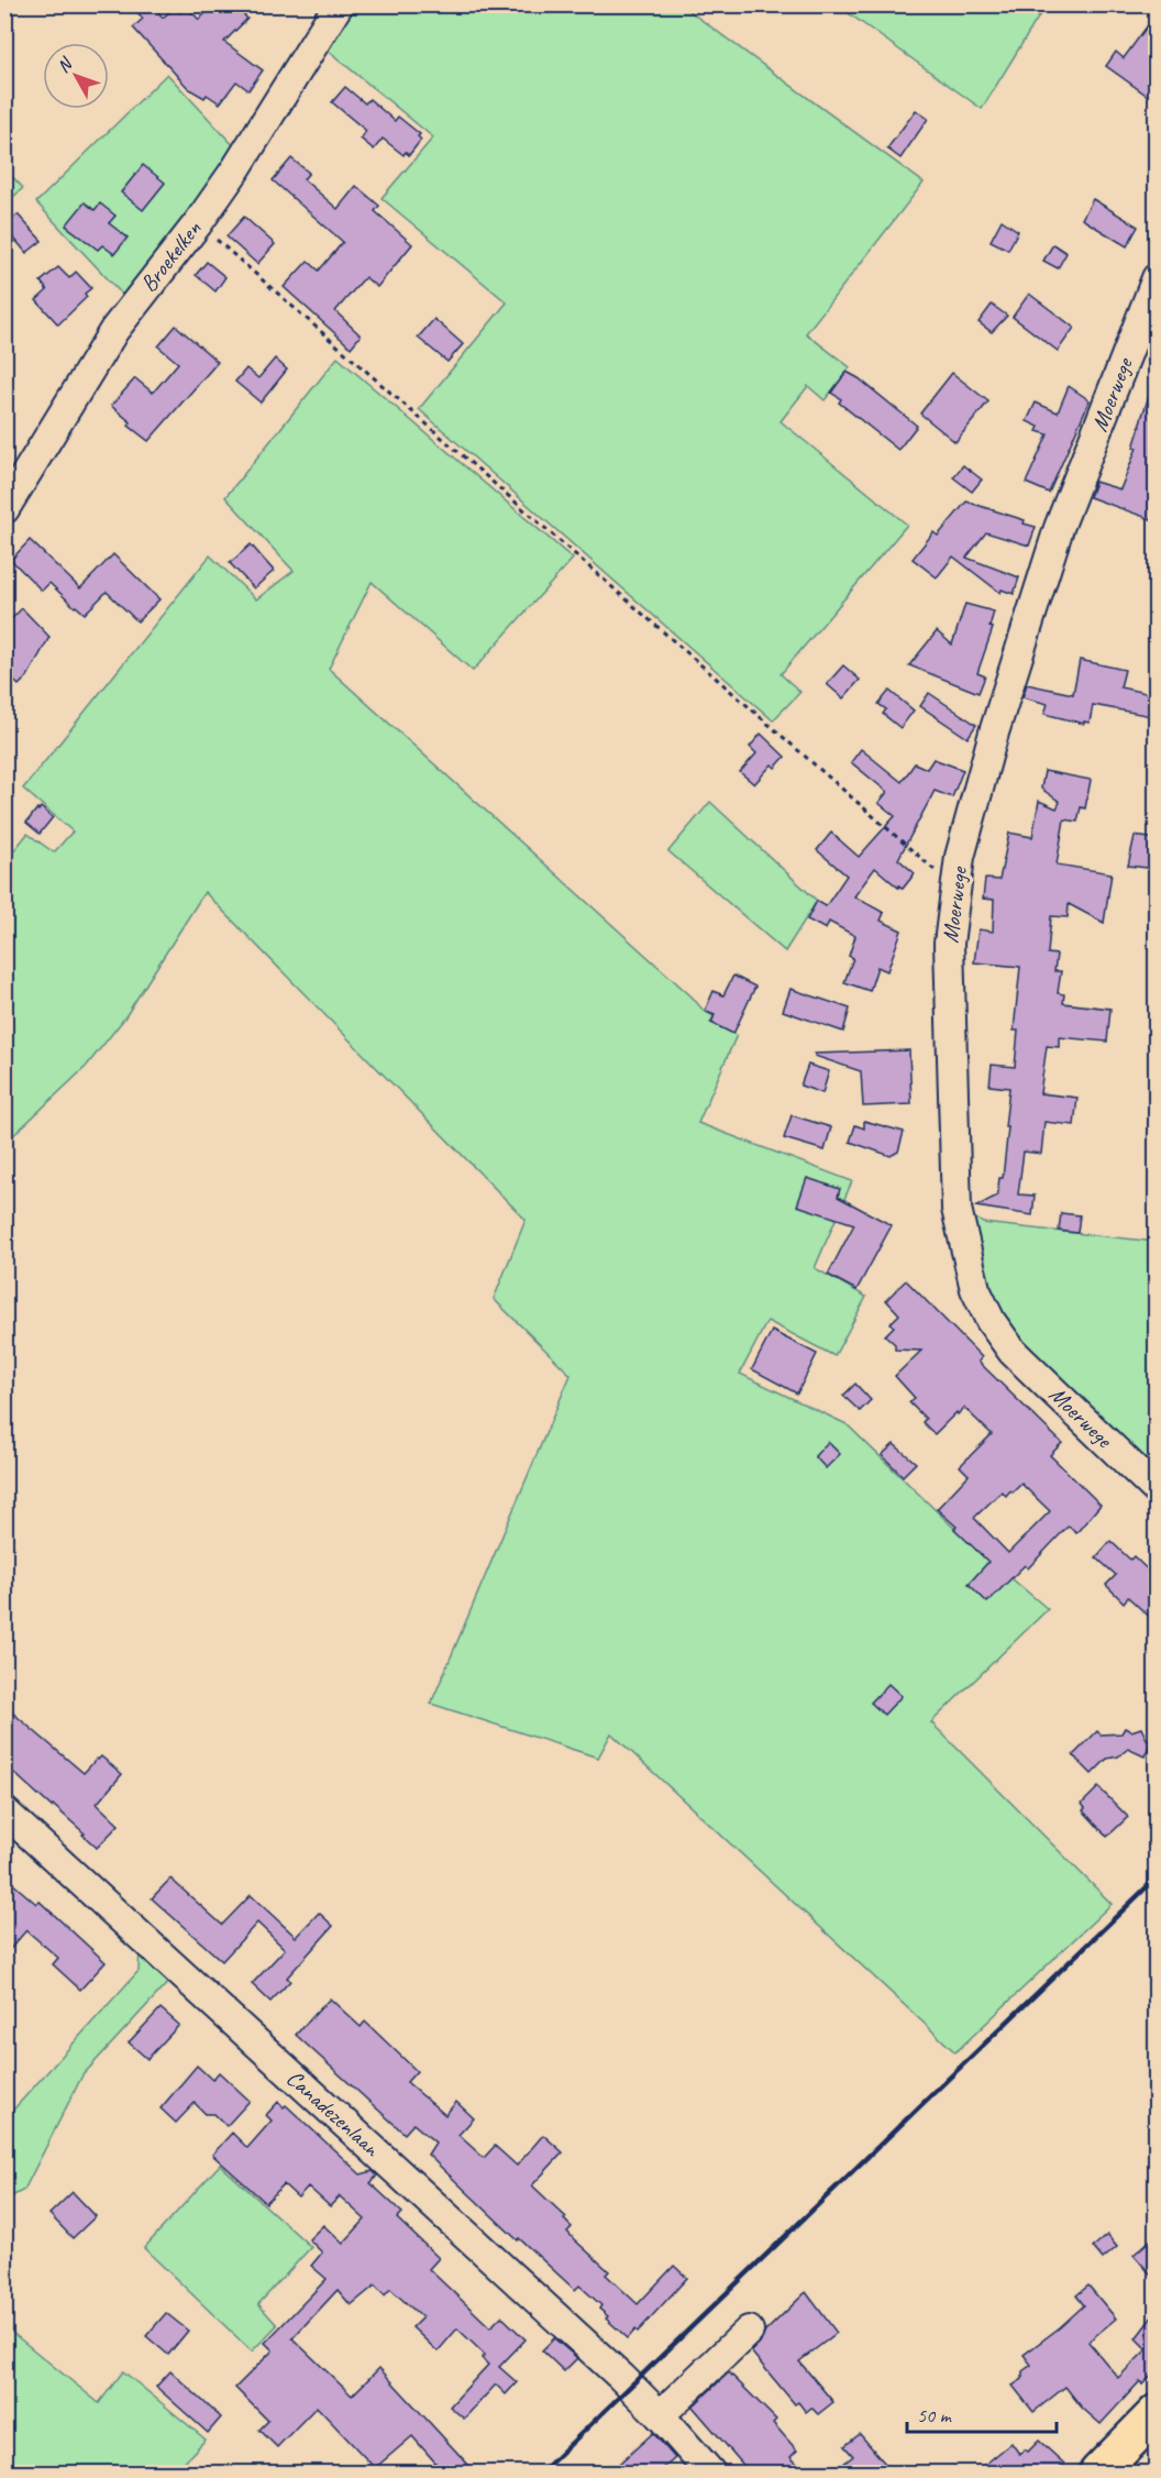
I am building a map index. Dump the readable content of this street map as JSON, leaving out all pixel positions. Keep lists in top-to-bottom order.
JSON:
{
  "streets": {
    "street": ["Broekelken", "Moerwege", "Canadezenlaan"]
  },
  "scale_bar": "50 m",
  "north": "top left"
}
